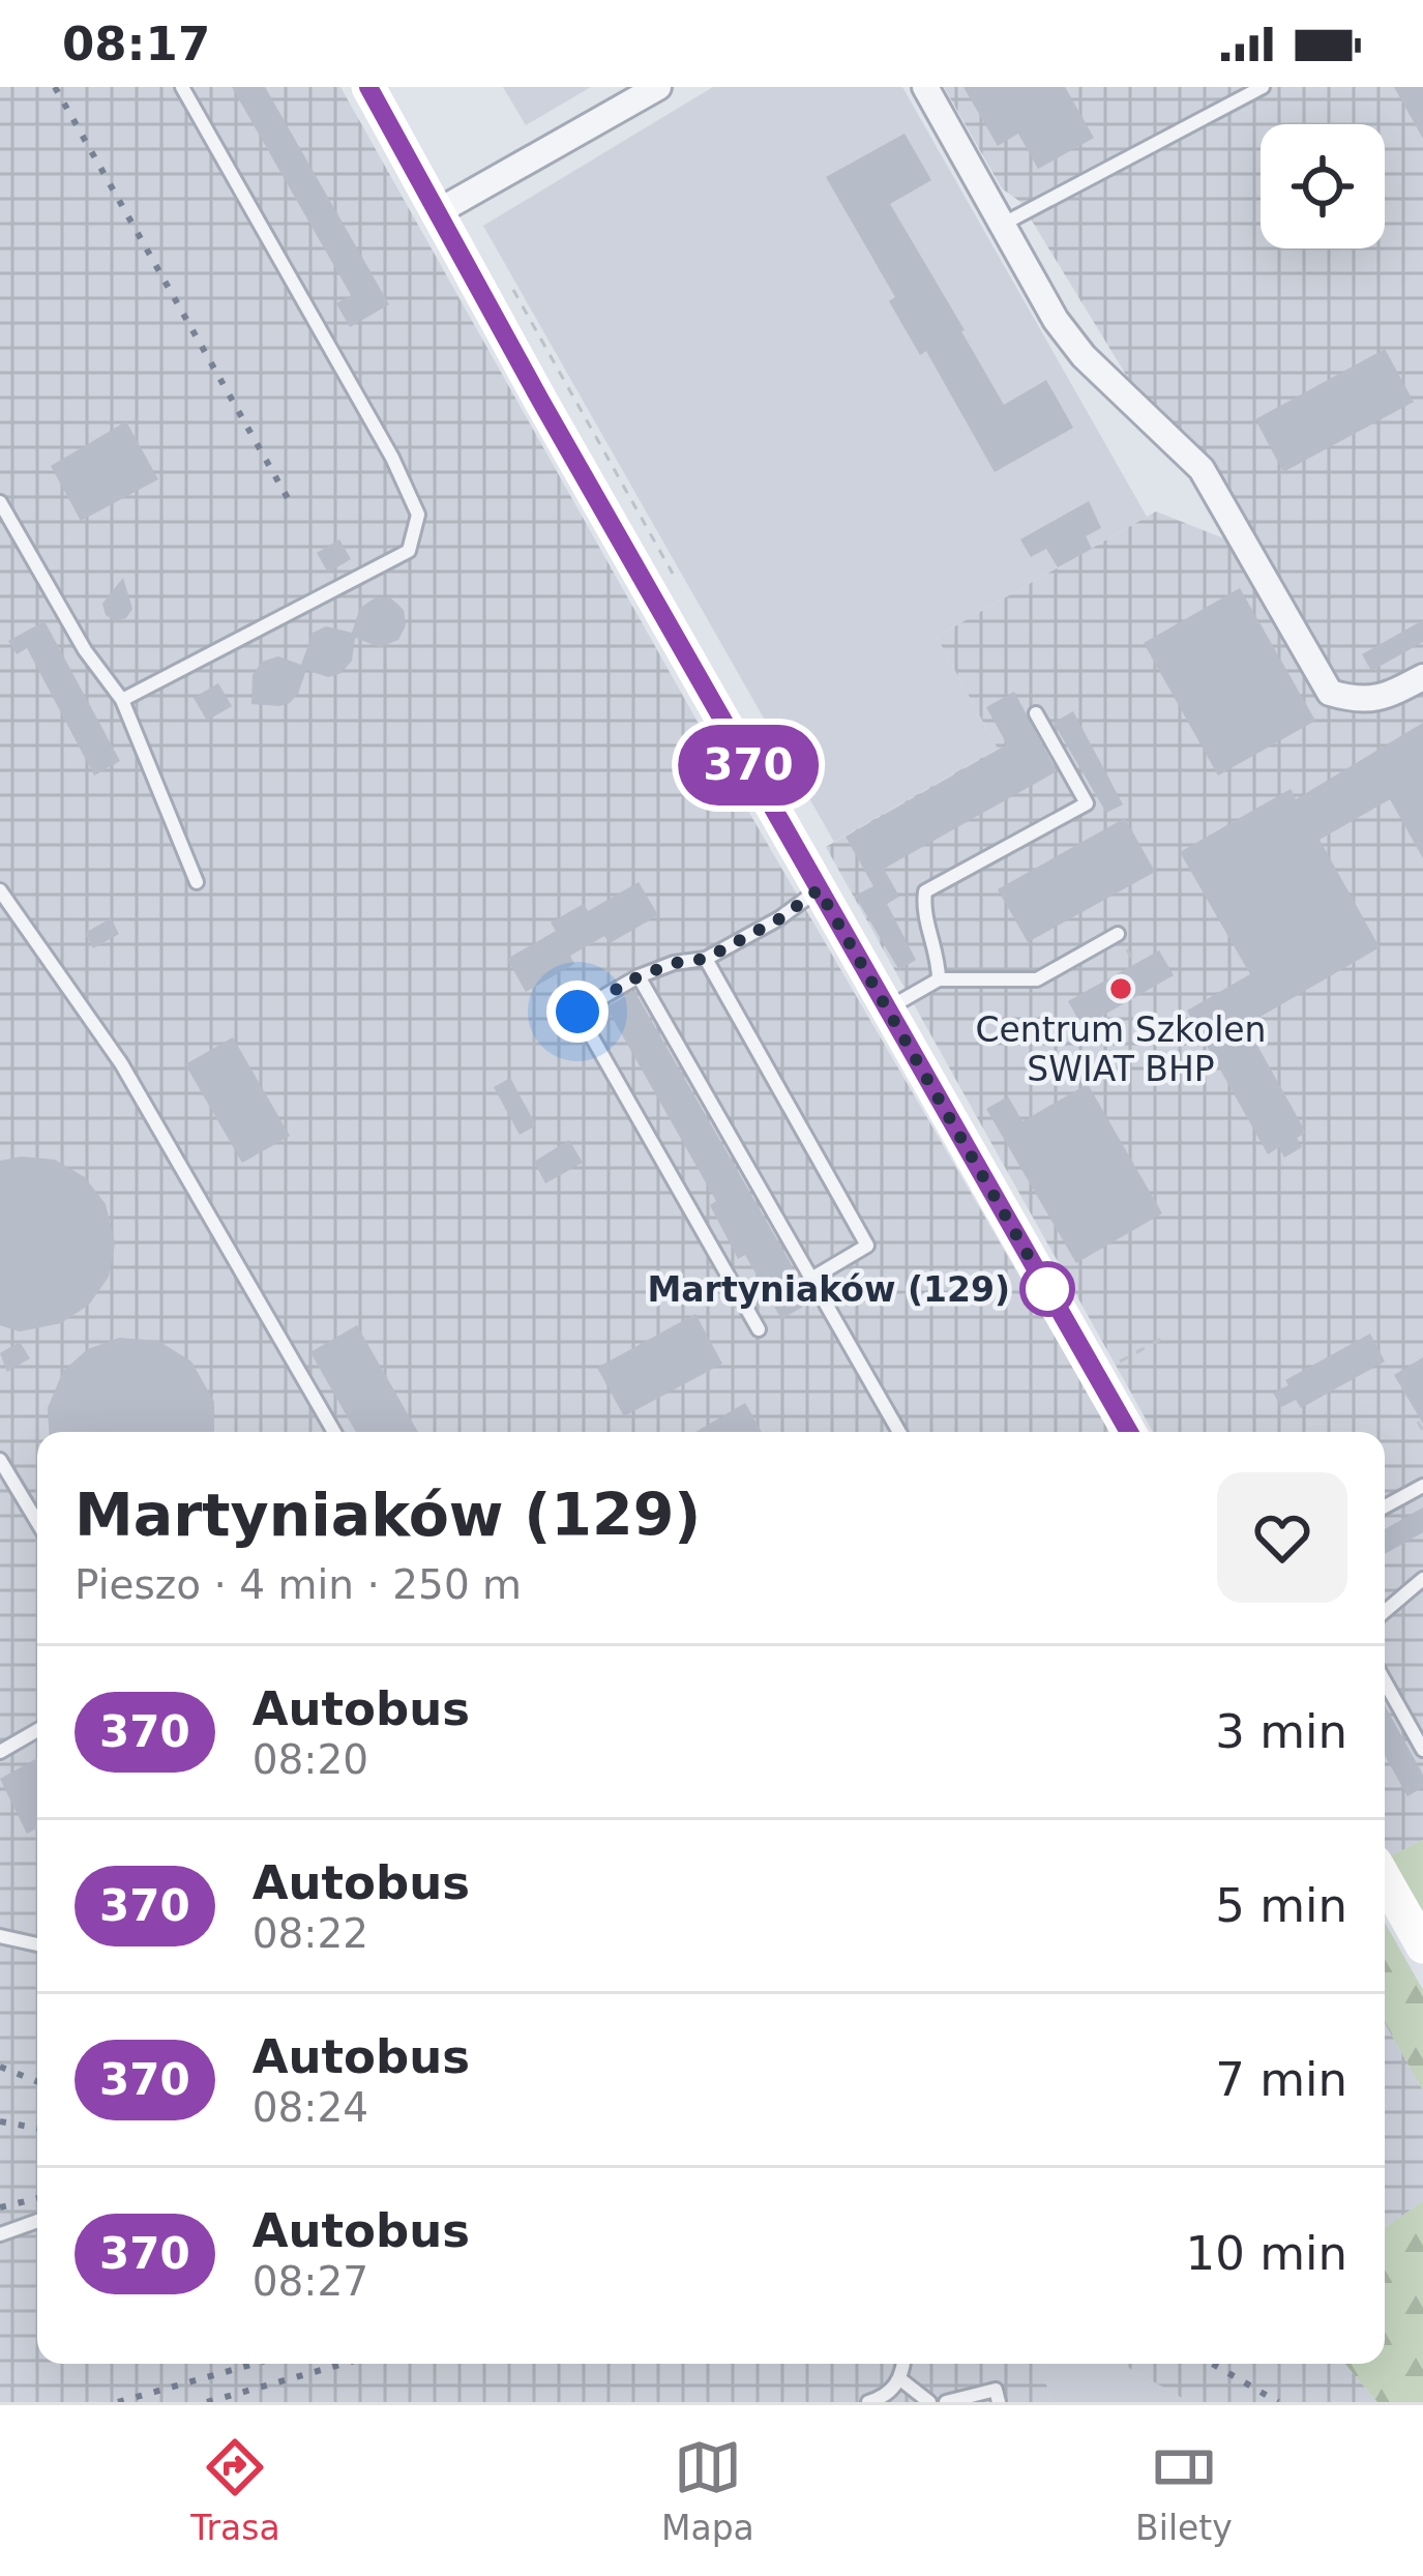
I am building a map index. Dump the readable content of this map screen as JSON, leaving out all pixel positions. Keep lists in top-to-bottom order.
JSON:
{
  "places": ["Centrum Szkolen SWIAT BHP", "Martyniaków (129)"],
  "lines": ["bus line 370"],
  "page": {
    "status": "08:17",
    "on_map": "370",
    "heading": ["Martyniaków (129)", "Pieszo · 4 min · 250 m"],
    "list": [
      {
        "mark": "370",
        "name": "Autobus",
        "note": "08:20",
        "value": "3 min"
      },
      {
        "mark": "370",
        "name": "Autobus",
        "note": "08:22",
        "value": "5 min"
      },
      {
        "mark": "370",
        "name": "Autobus",
        "note": "08:24",
        "value": "7 min"
      },
      {
        "mark": "370",
        "name": "Autobus",
        "note": "08:27",
        "value": "10 min"
      }
    ],
    "tabs": ["Trasa", "Mapa", "Bilety"]
  }
}
